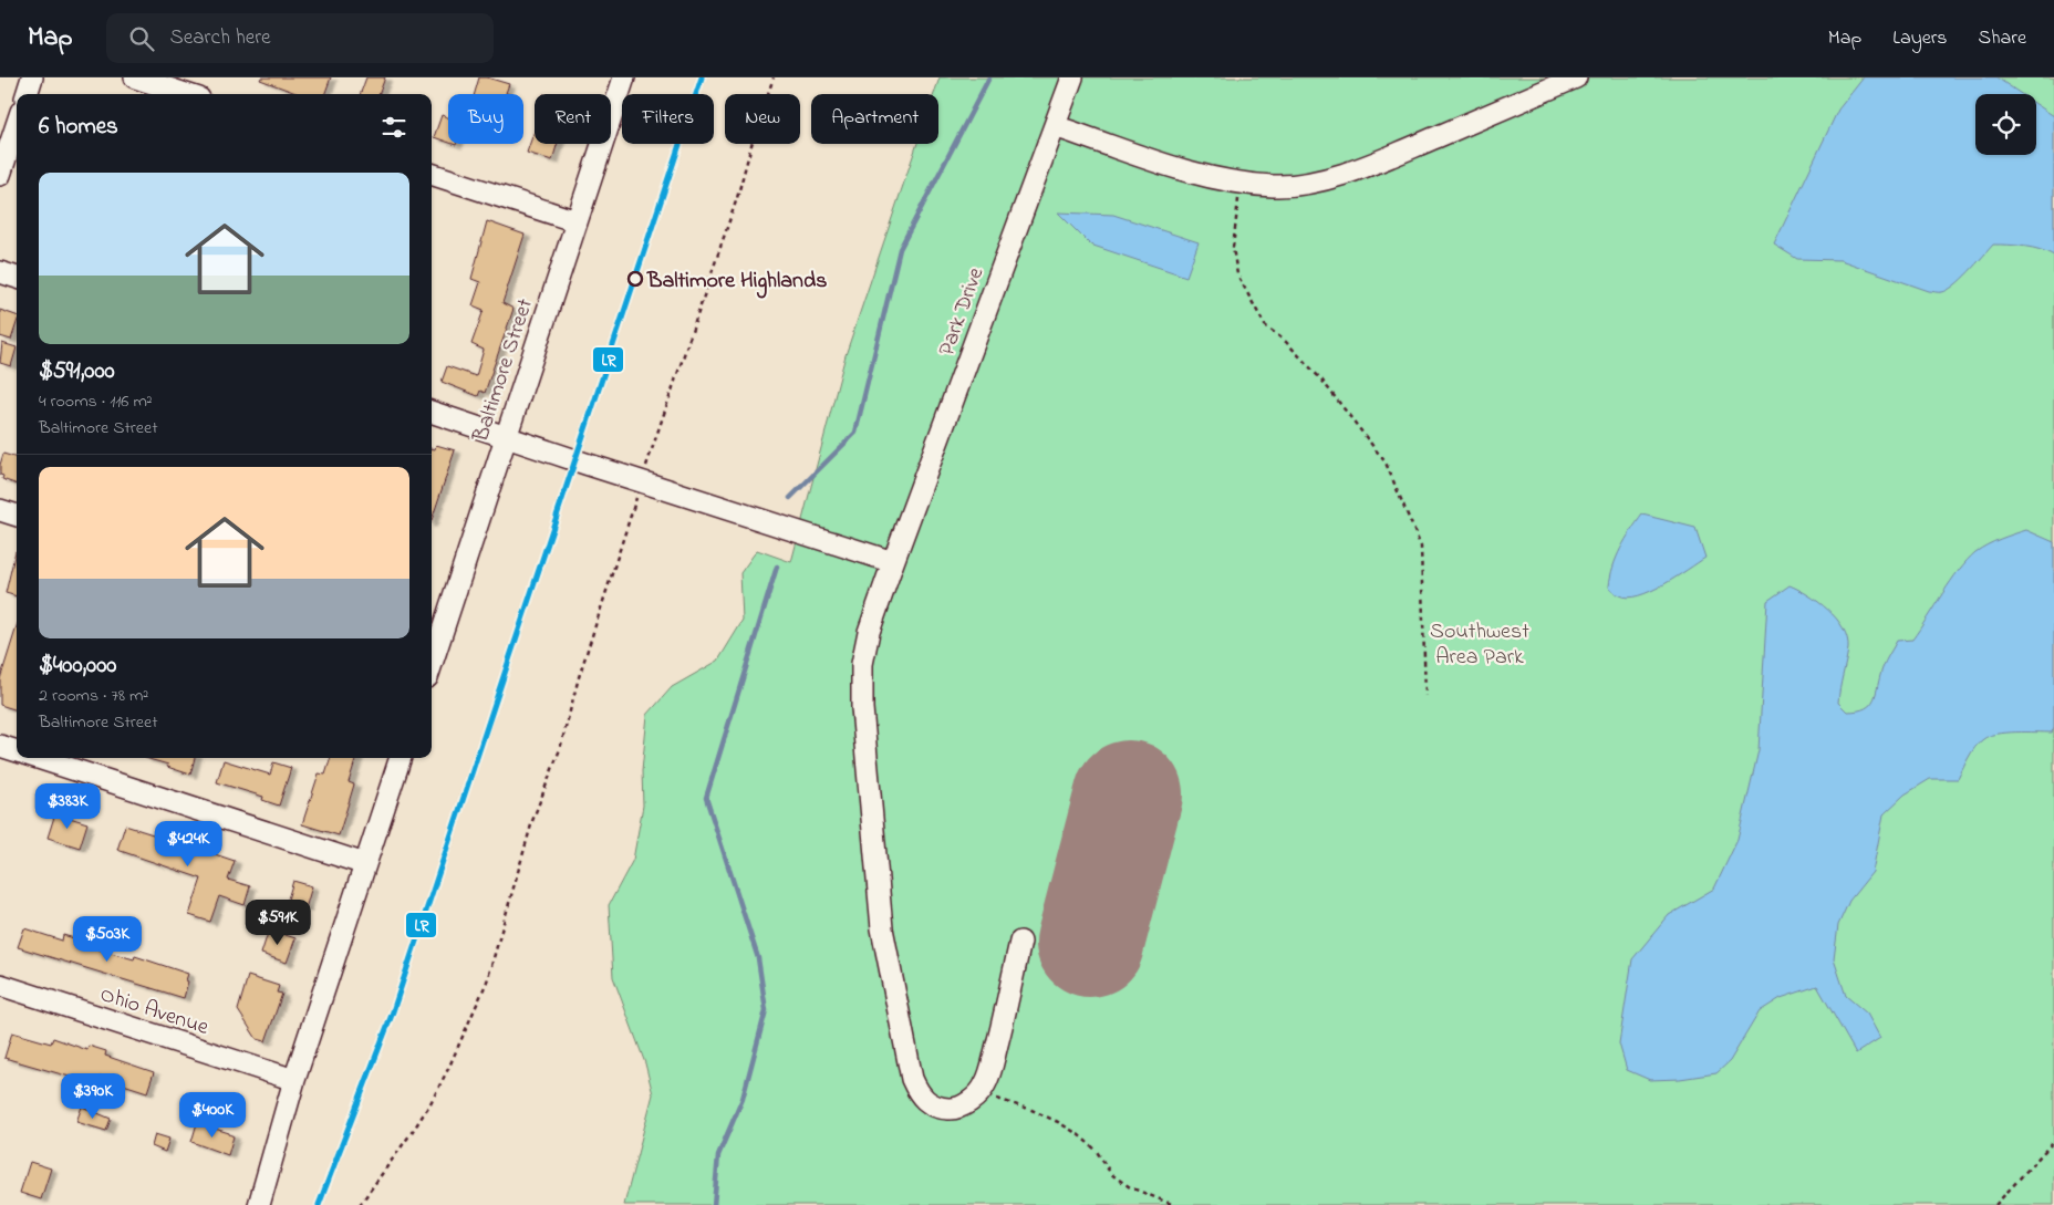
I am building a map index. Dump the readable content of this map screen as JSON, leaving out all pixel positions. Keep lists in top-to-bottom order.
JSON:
{
  "streets": {
    "street": ["Park Drive", "Baltimore Street", "Ohio Avenue"]
  },
  "parks": ["Southwest Area Park"],
  "places": ["Baltimore Highlands"],
  "lines": ["transit line LR"],
  "page": {
    "header": "Map",
    "search": "Search here",
    "nav": ["Map", "Layers", "Share"],
    "chip": [
      "Buy",
      "Rent",
      "Filters",
      "New",
      "Apartment"
    ],
    "heading": "6 homes",
    "list": [
      {
        "name": "$591,000",
        "note": "4 rooms · 116 m² · Baltimore Street"
      },
      {
        "name": "$400,000",
        "note": "2 rooms · 78 m² · Baltimore Street"
      }
    ],
    "price": [
      "$383K",
      "$424K",
      "$591K",
      "$503K",
      "$390K",
      "$400K"
    ]
  }
}
